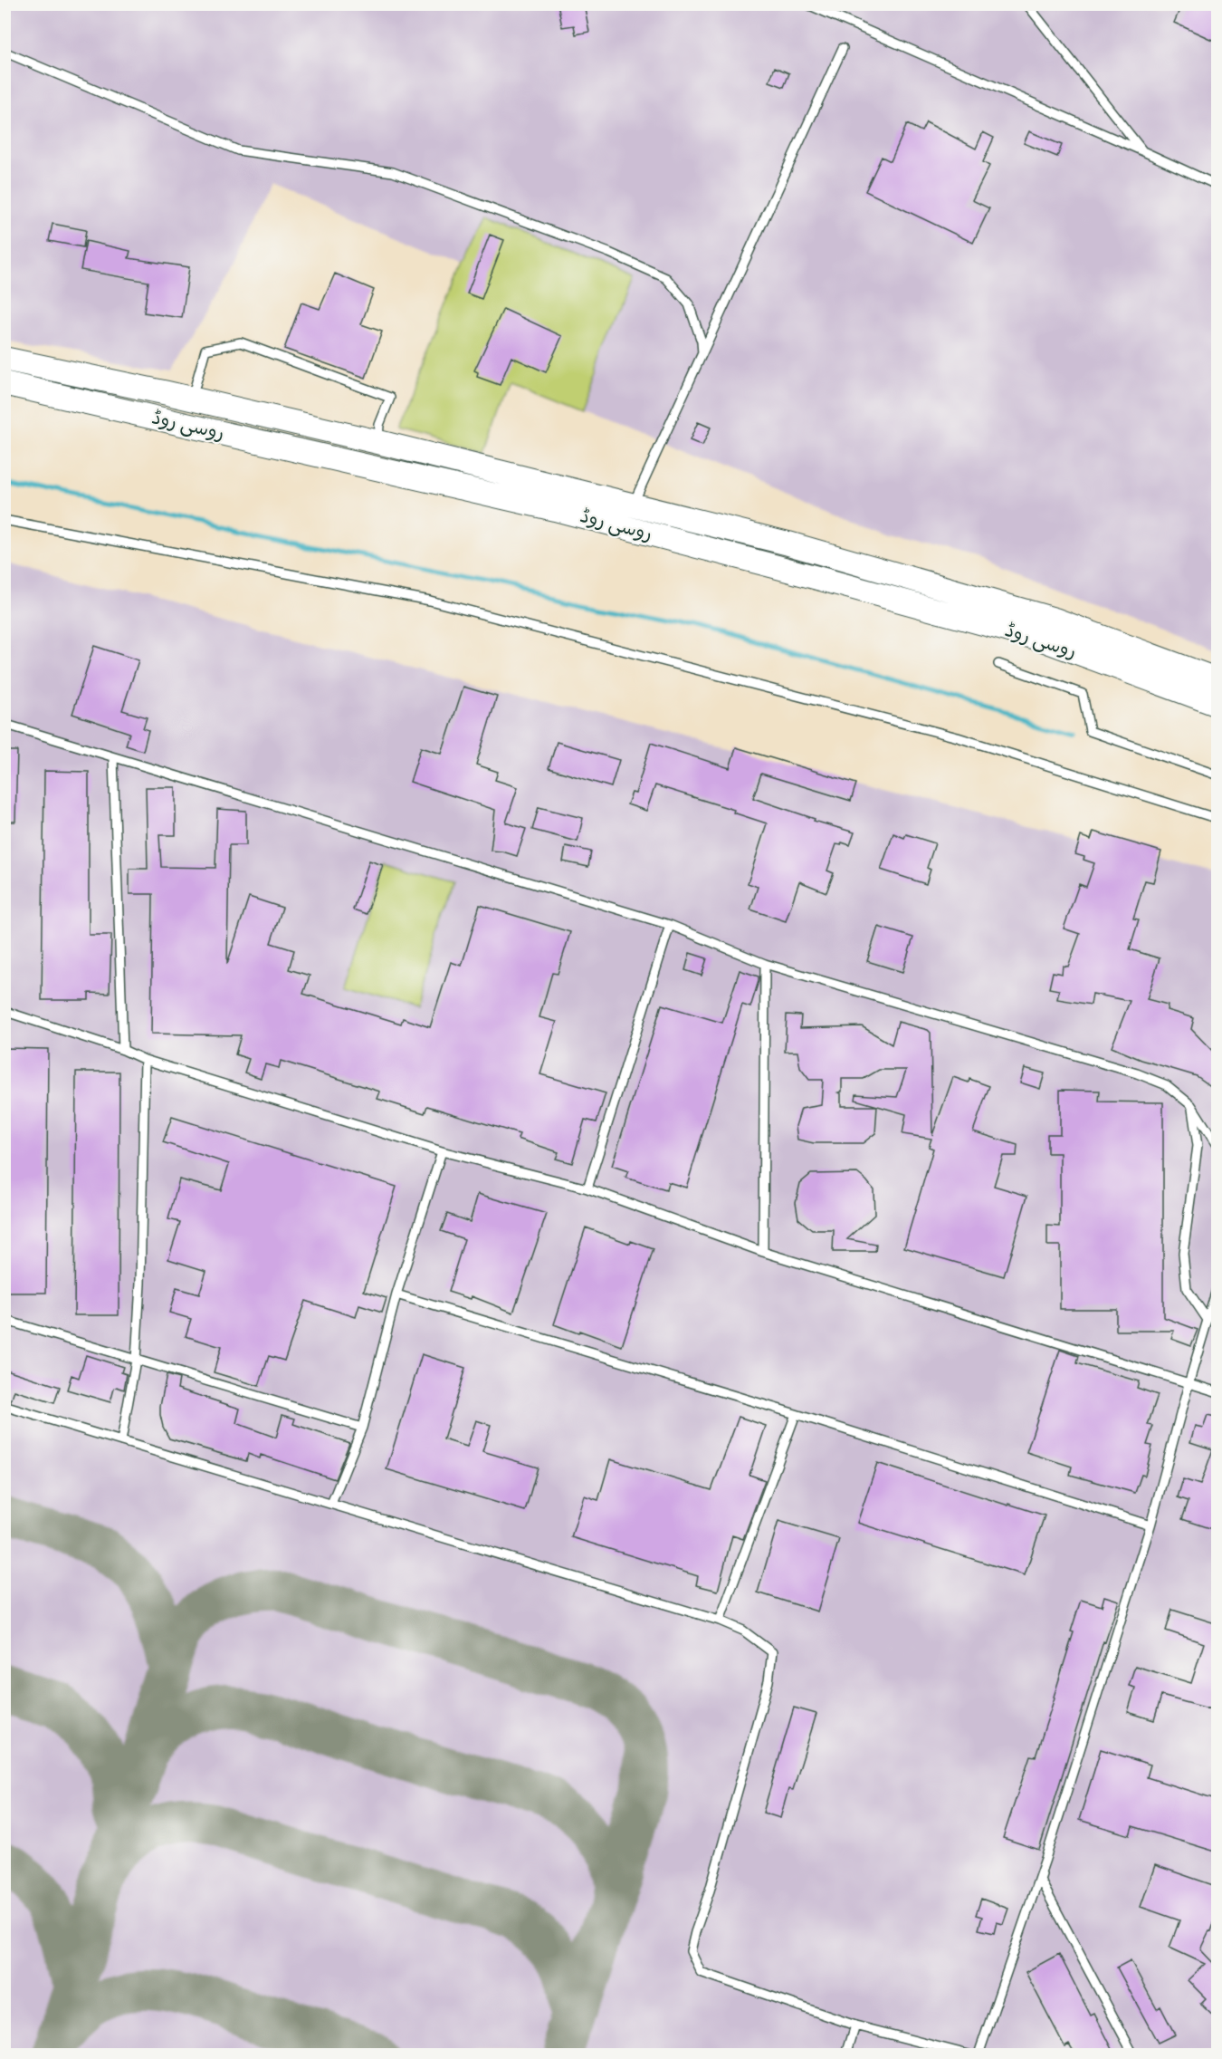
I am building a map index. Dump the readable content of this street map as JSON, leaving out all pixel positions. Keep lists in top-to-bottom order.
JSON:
{
  "streets": {
    "main road": ["روسی روڈ"]
  }
}
